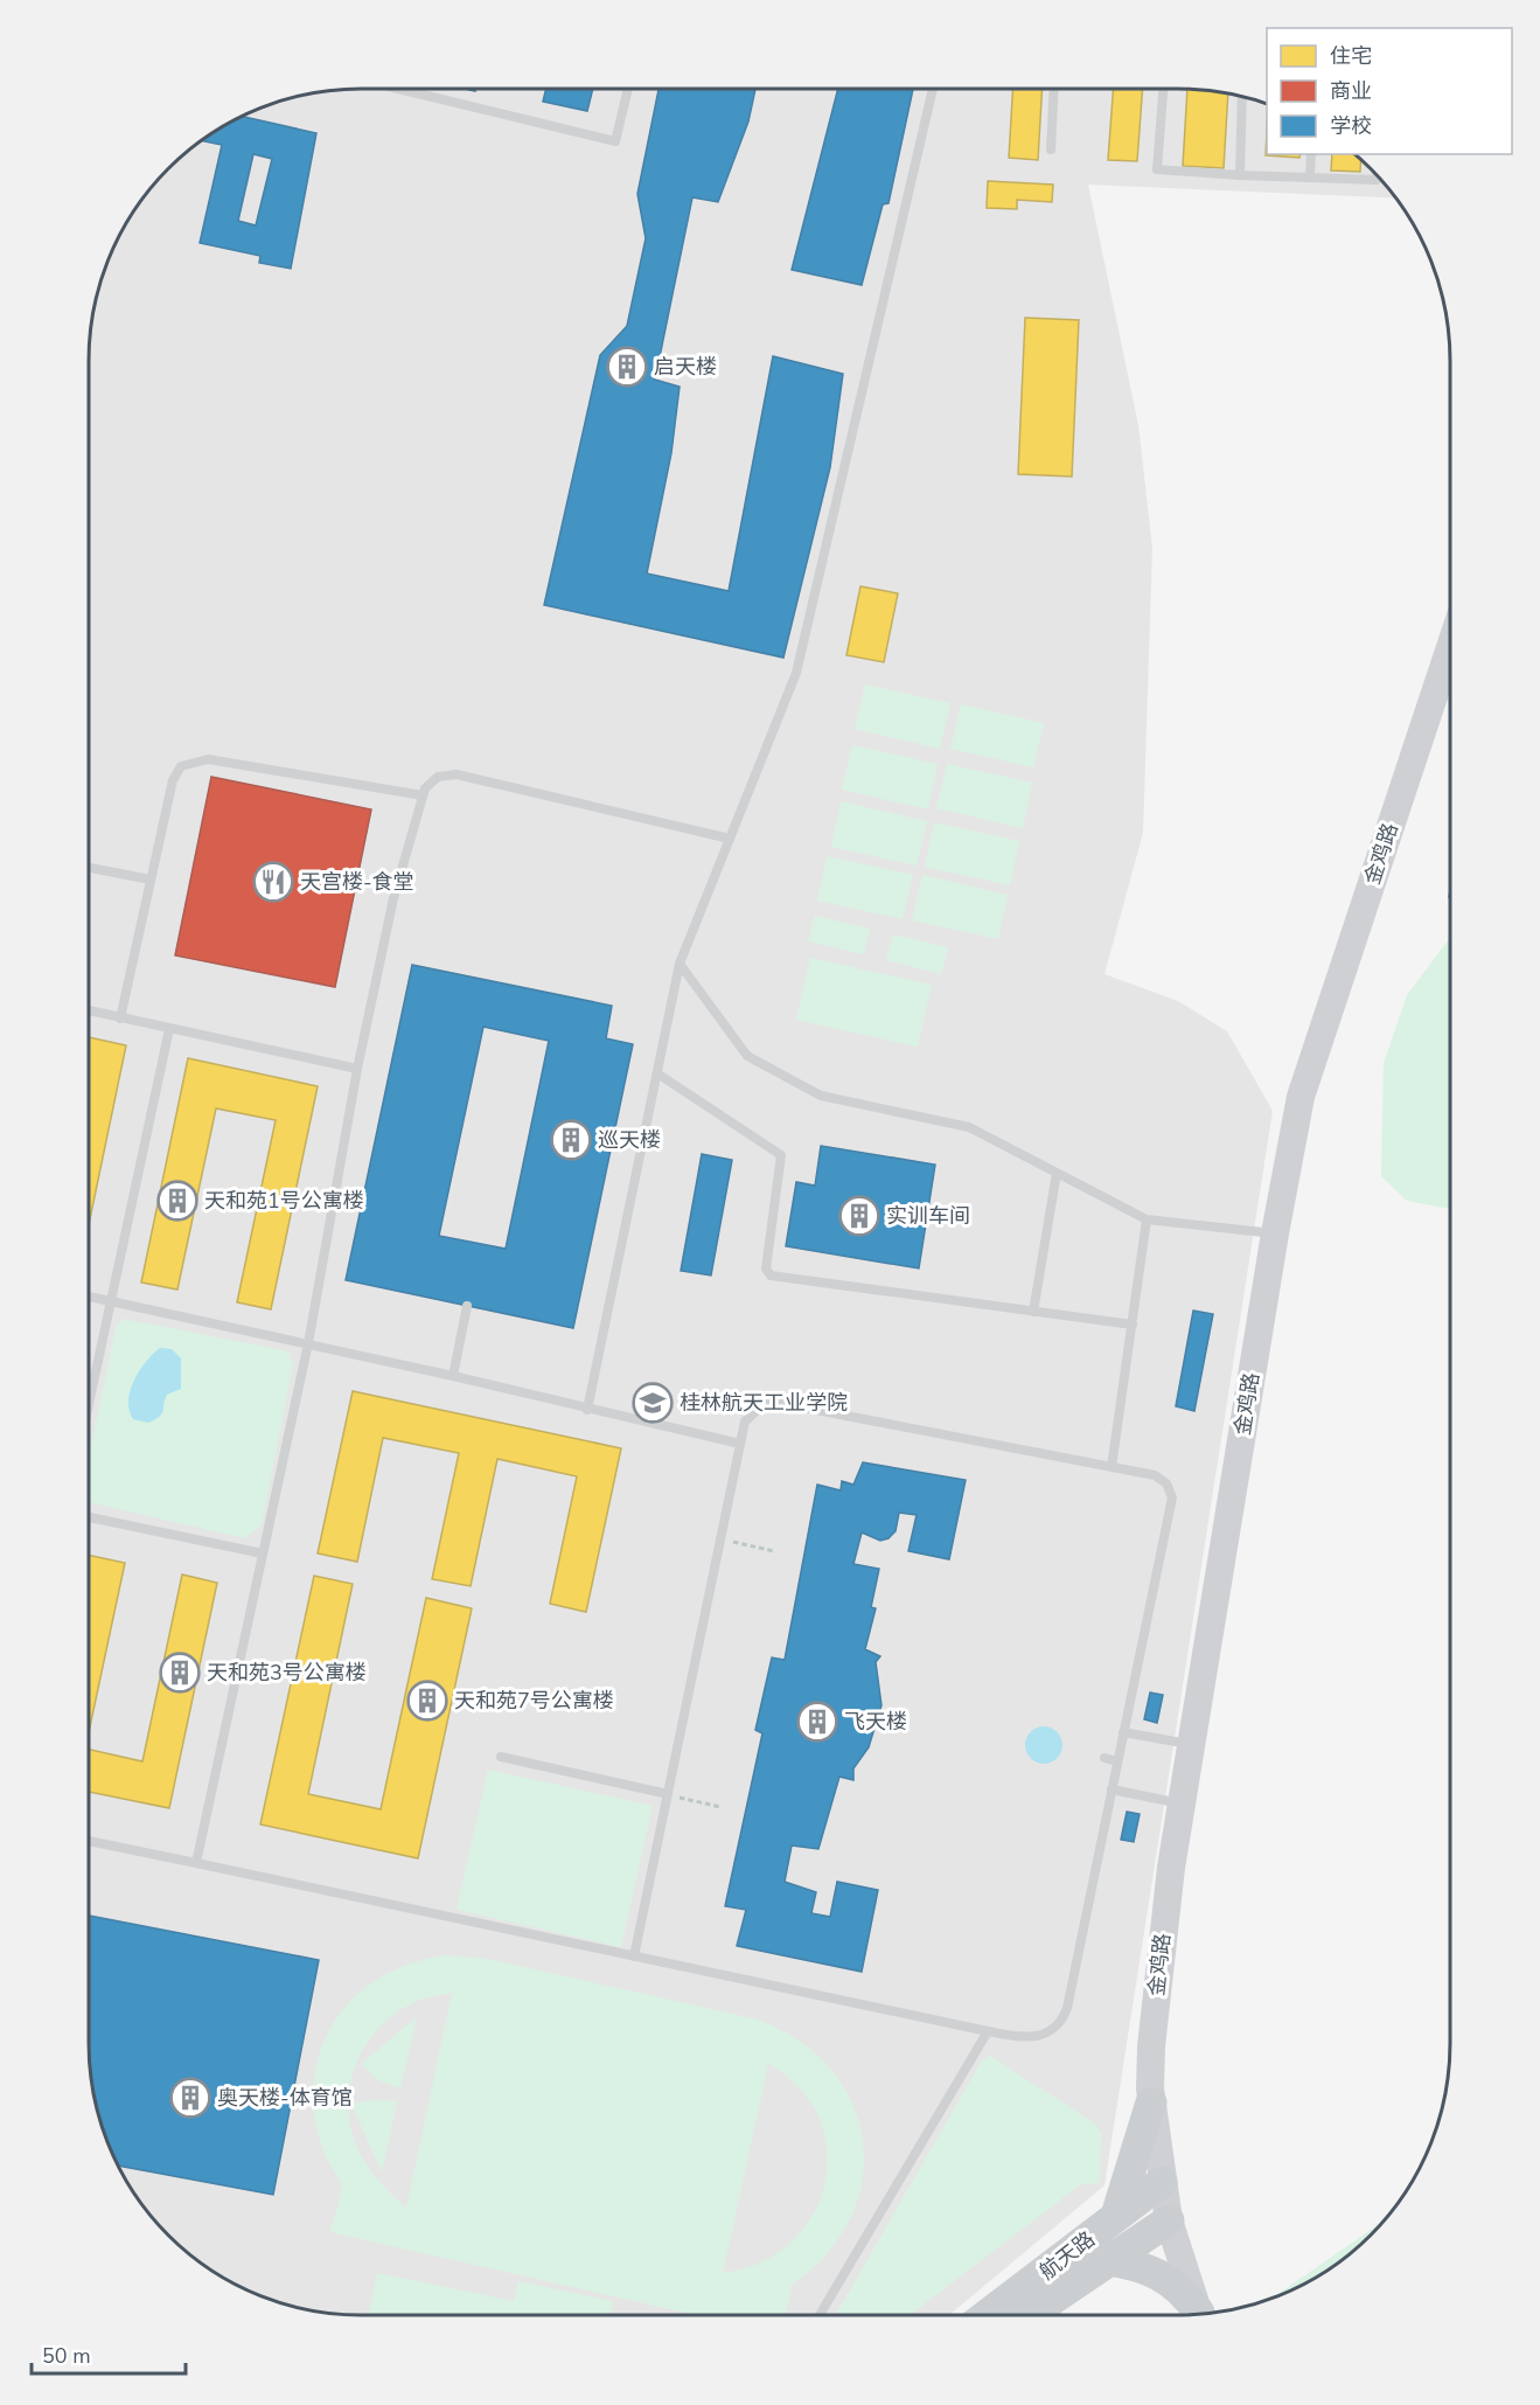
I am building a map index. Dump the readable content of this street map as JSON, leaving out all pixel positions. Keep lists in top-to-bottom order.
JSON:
{
  "streets": {
    "main road": ["金鸡路", "航天路"]
  },
  "crossings": [
    ["金鸡路", "航天路"]
  ],
  "places": {
    "building": [
      "启天楼",
      "巡天楼",
      "天和苑1号公寓楼",
      "实训车间",
      "天和苑3号公寓楼",
      "天和苑7号公寓楼",
      "飞天楼",
      "奥天楼-体育馆"
    ],
    "restaurant": ["天宫楼-食堂"],
    "school or university": ["桂林航天工业学院"]
  },
  "legend": ["住宅", "商业", "学校"],
  "scale_bar": "50 m"
}
